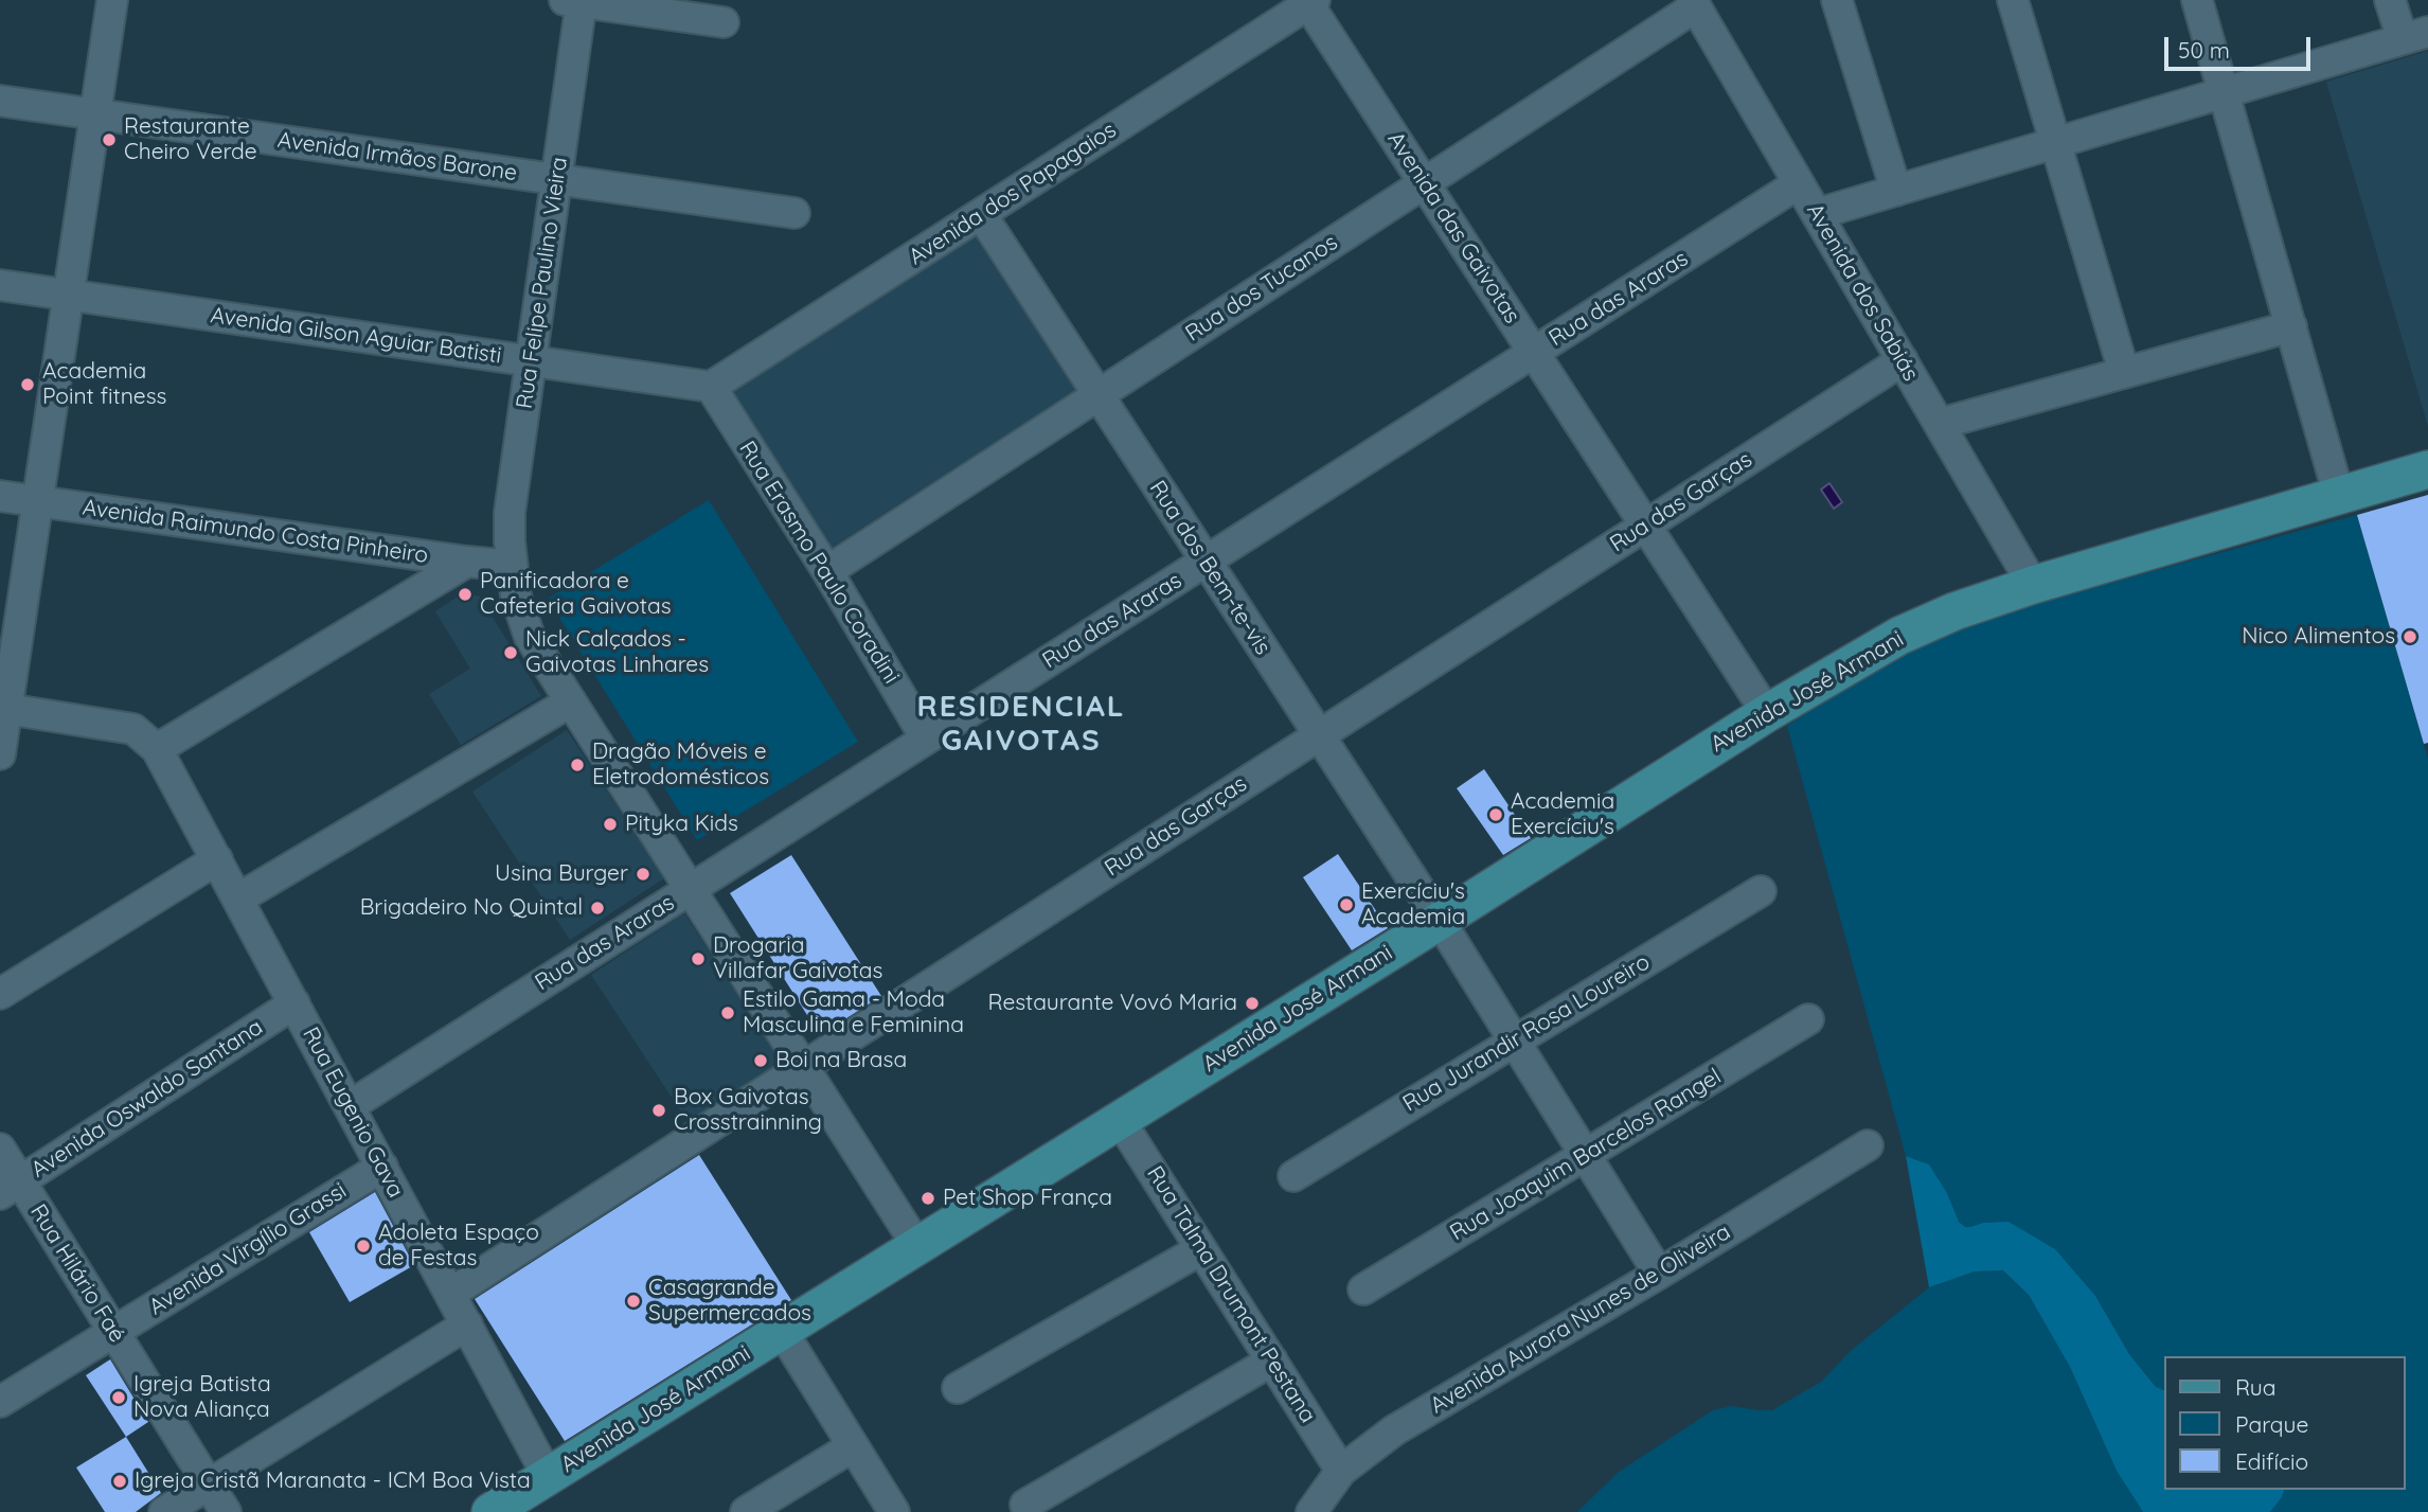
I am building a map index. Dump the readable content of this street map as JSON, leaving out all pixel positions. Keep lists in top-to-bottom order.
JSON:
{
  "streets": {
    "main road": ["Avenida José Armani"],
    "street": [
      "Avenida Irmãos Barone",
      "Avenida dos Papagaios",
      "Avenida das Gaivotas",
      "Rua Felipe Paulino Vieira",
      "Rua dos Tucanos",
      "Avenida dos Sabiás",
      "Rua das Araras",
      "Avenida Gilson Aguiar Batisti",
      "Rua das Garças",
      "Avenida Raimundo Costa Pinheiro",
      "Rua Erasmo Paulo Coradini",
      "Rua dos Bem-te-vis",
      "Rua Jurandir Rosa Loureiro",
      "Avenida Oswaldo Santana",
      "Rua Eugenio Gava",
      "Rua Joaquim Barcelos Rangel",
      "Avenida Virgílio Grassi",
      "Rua Hilário Faé",
      "Rua Talma Drumont Pestana",
      "Avenida Aurora Nunes de Oliveira"
    ]
  },
  "crossings": [
    ["Avenida Irmãos Barone", "Rua Felipe Paulino Vieira"],
    ["Avenida dos Papagaios", "Avenida das Gaivotas"],
    ["Avenida dos Papagaios", "Avenida Gilson Aguiar Batisti"],
    ["Avenida dos Papagaios", "Rua Erasmo Paulo Coradini"],
    ["Avenida dos Papagaios", "Rua dos Bem-te-vis"],
    ["Avenida das Gaivotas", "Rua dos Tucanos"],
    ["Avenida das Gaivotas", "Rua das Araras"],
    ["Avenida das Gaivotas", "Rua das Garças"],
    ["Avenida das Gaivotas", "Avenida José Armani"],
    ["Rua Felipe Paulino Vieira", "Rua das Araras"],
    ["Rua Felipe Paulino Vieira", "Avenida Gilson Aguiar Batisti"],
    ["Rua Felipe Paulino Vieira", "Rua das Garças"],
    ["Rua Felipe Paulino Vieira", "Avenida Raimundo Costa Pinheiro"],
    ["Rua Felipe Paulino Vieira", "Avenida José Armani"],
    ["Rua dos Tucanos", "Avenida dos Sabiás"],
    ["Rua dos Tucanos", "Rua Erasmo Paulo Coradini"],
    ["Rua dos Tucanos", "Rua dos Bem-te-vis"],
    ["Avenida dos Sabiás", "Rua das Araras"],
    ["Avenida dos Sabiás", "Rua das Garças"],
    ["Avenida dos Sabiás", "Avenida José Armani"],
    ["Rua das Araras", "Rua Erasmo Paulo Coradini"],
    ["Rua das Araras", "Rua dos Bem-te-vis"],
    ["Rua das Araras", "Rua Eugenio Gava"],
    ["Avenida Gilson Aguiar Batisti", "Rua Erasmo Paulo Coradini"],
    ["Rua das Garças", "Rua dos Bem-te-vis"],
    ["Rua das Garças", "Rua Eugenio Gava"],
    ["Rua dos Bem-te-vis", "Avenida José Armani"],
    ["Rua dos Bem-te-vis", "Rua Jurandir Rosa Loureiro"],
    ["Rua dos Bem-te-vis", "Rua Joaquim Barcelos Rangel"],
    ["Rua dos Bem-te-vis", "Avenida Aurora Nunes de Oliveira"],
    ["Avenida José Armani", "Rua Eugenio Gava"],
    ["Avenida José Armani", "Rua Talma Drumont Pestana"],
    ["Avenida Oswaldo Santana", "Rua Eugenio Gava"],
    ["Avenida Oswaldo Santana", "Rua Hilário Faé"],
    ["Rua Eugenio Gava", "Avenida Virgílio Grassi"],
    ["Avenida Virgílio Grassi", "Rua Hilário Faé"],
    ["Rua Talma Drumont Pestana", "Avenida Aurora Nunes de Oliveira"]
  ],
  "districts": ["RESIDENCIAL GAIVOTAS"],
  "places": [
    "Restaurante Cheiro Verde",
    "Academia Point fitness",
    "Panificadora e Cafeteria Gaivotas",
    "Nico Alimentos",
    "Nick Calçados - Gaivotas Linhares",
    "Dragão Móveis e Eletrodomésticos",
    "Academia Exercíciu's",
    "Pityka Kids",
    "Usina Burger",
    "Exercíciu's Academia",
    "Brigadeiro No Quintal",
    "Drogaria Villafar Gaivotas",
    "Restaurante Vovó Maria",
    "Estilo Gama - Moda Masculina e Feminina",
    "Boi na Brasa",
    "Box Gaivotas Crosstrainning",
    "Pet Shop França",
    "Adoleta Espaço de Festas",
    "Casagrande Supermercados",
    "Igreja Batista Nova Aliança",
    "Igreja Cristã Maranata - ICM Boa Vista"
  ],
  "legend": ["Rua", "Parque", "Edifício"],
  "scale_bar": "50 m"
}
